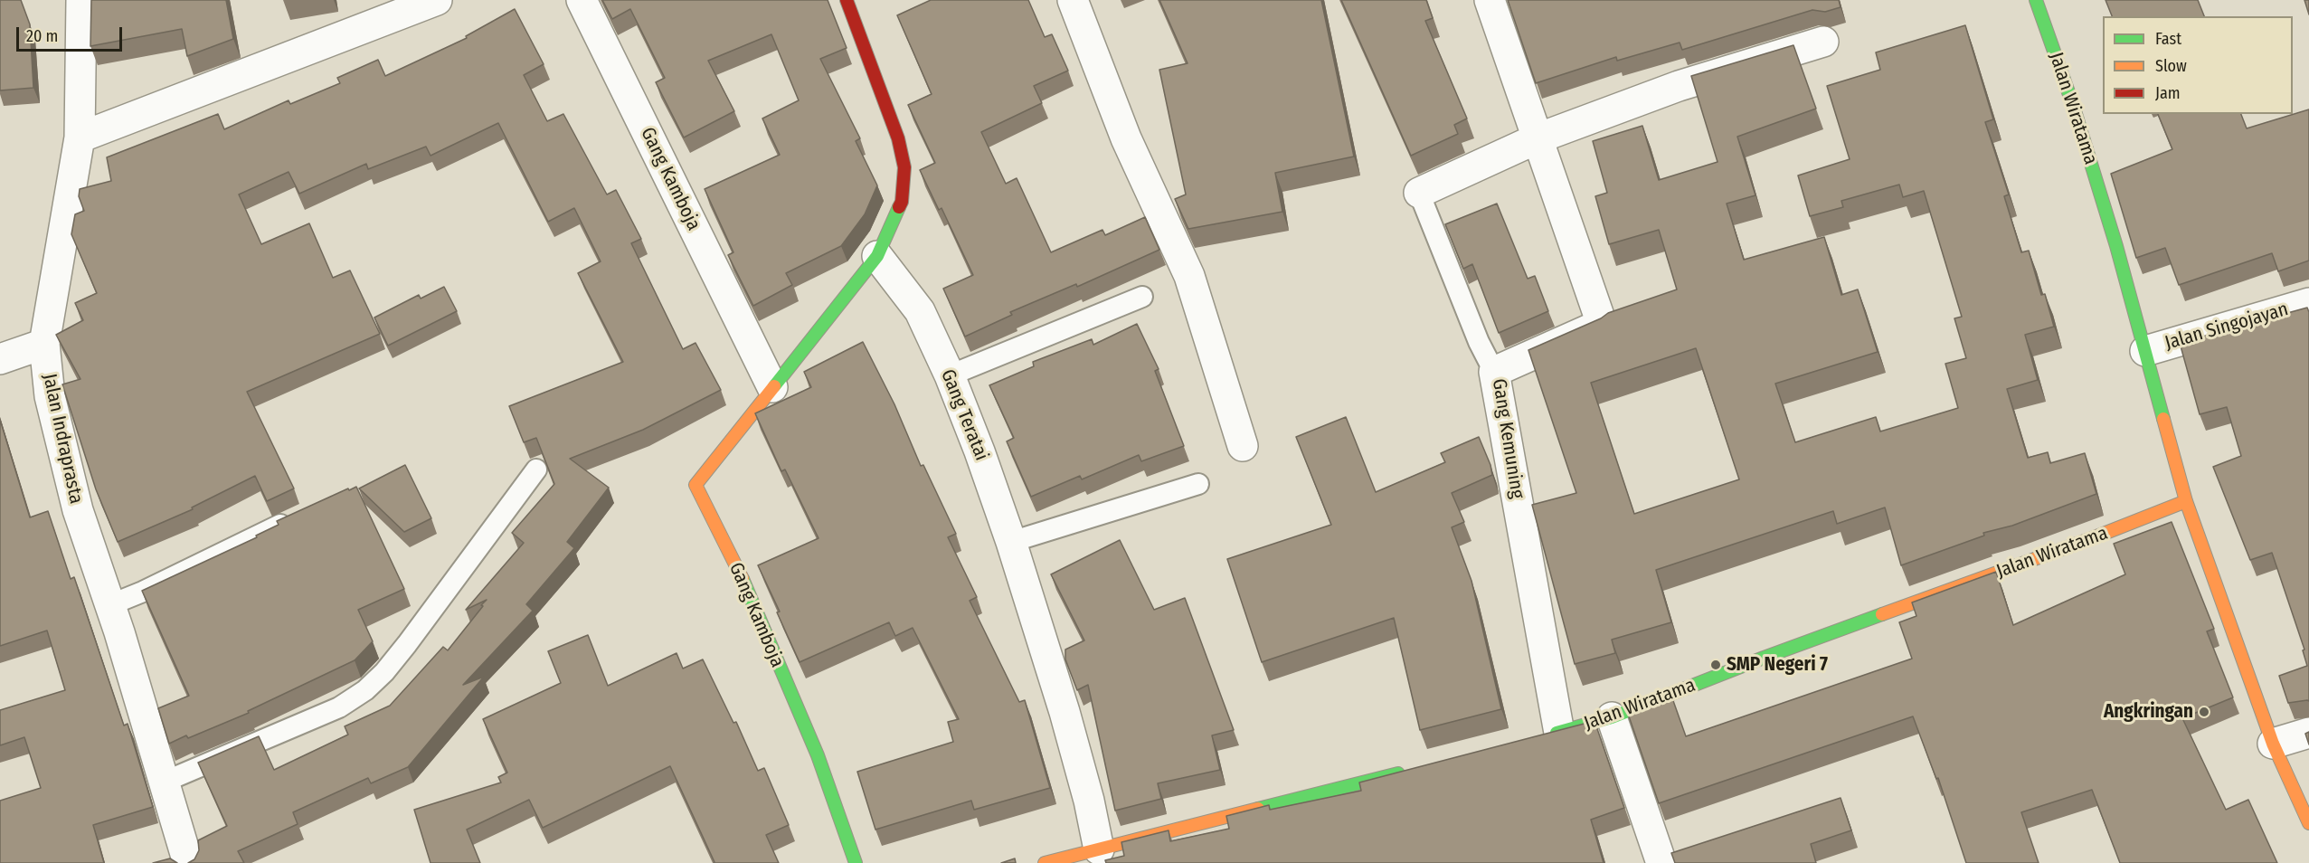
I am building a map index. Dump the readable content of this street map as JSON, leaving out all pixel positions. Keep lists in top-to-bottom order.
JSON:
{
  "streets": {
    "street": [
      "Jalan Wiratama",
      "Gang Kamboja",
      "Jalan Singojayan",
      "Gang Teratai",
      "Jalan Indraprasta",
      "Gang Kemuning"
    ]
  },
  "crossings": [
    ["Jalan Wiratama", "Jalan Singojayan"],
    ["Jalan Wiratama", "Gang Kemuning"],
    ["Gang Kamboja", "Gang Teratai"]
  ],
  "places": ["SMP Negeri 7", "Angkringan"],
  "legend": ["Fast", "Slow", "Jam"],
  "scale_bar": "20 m"
}
